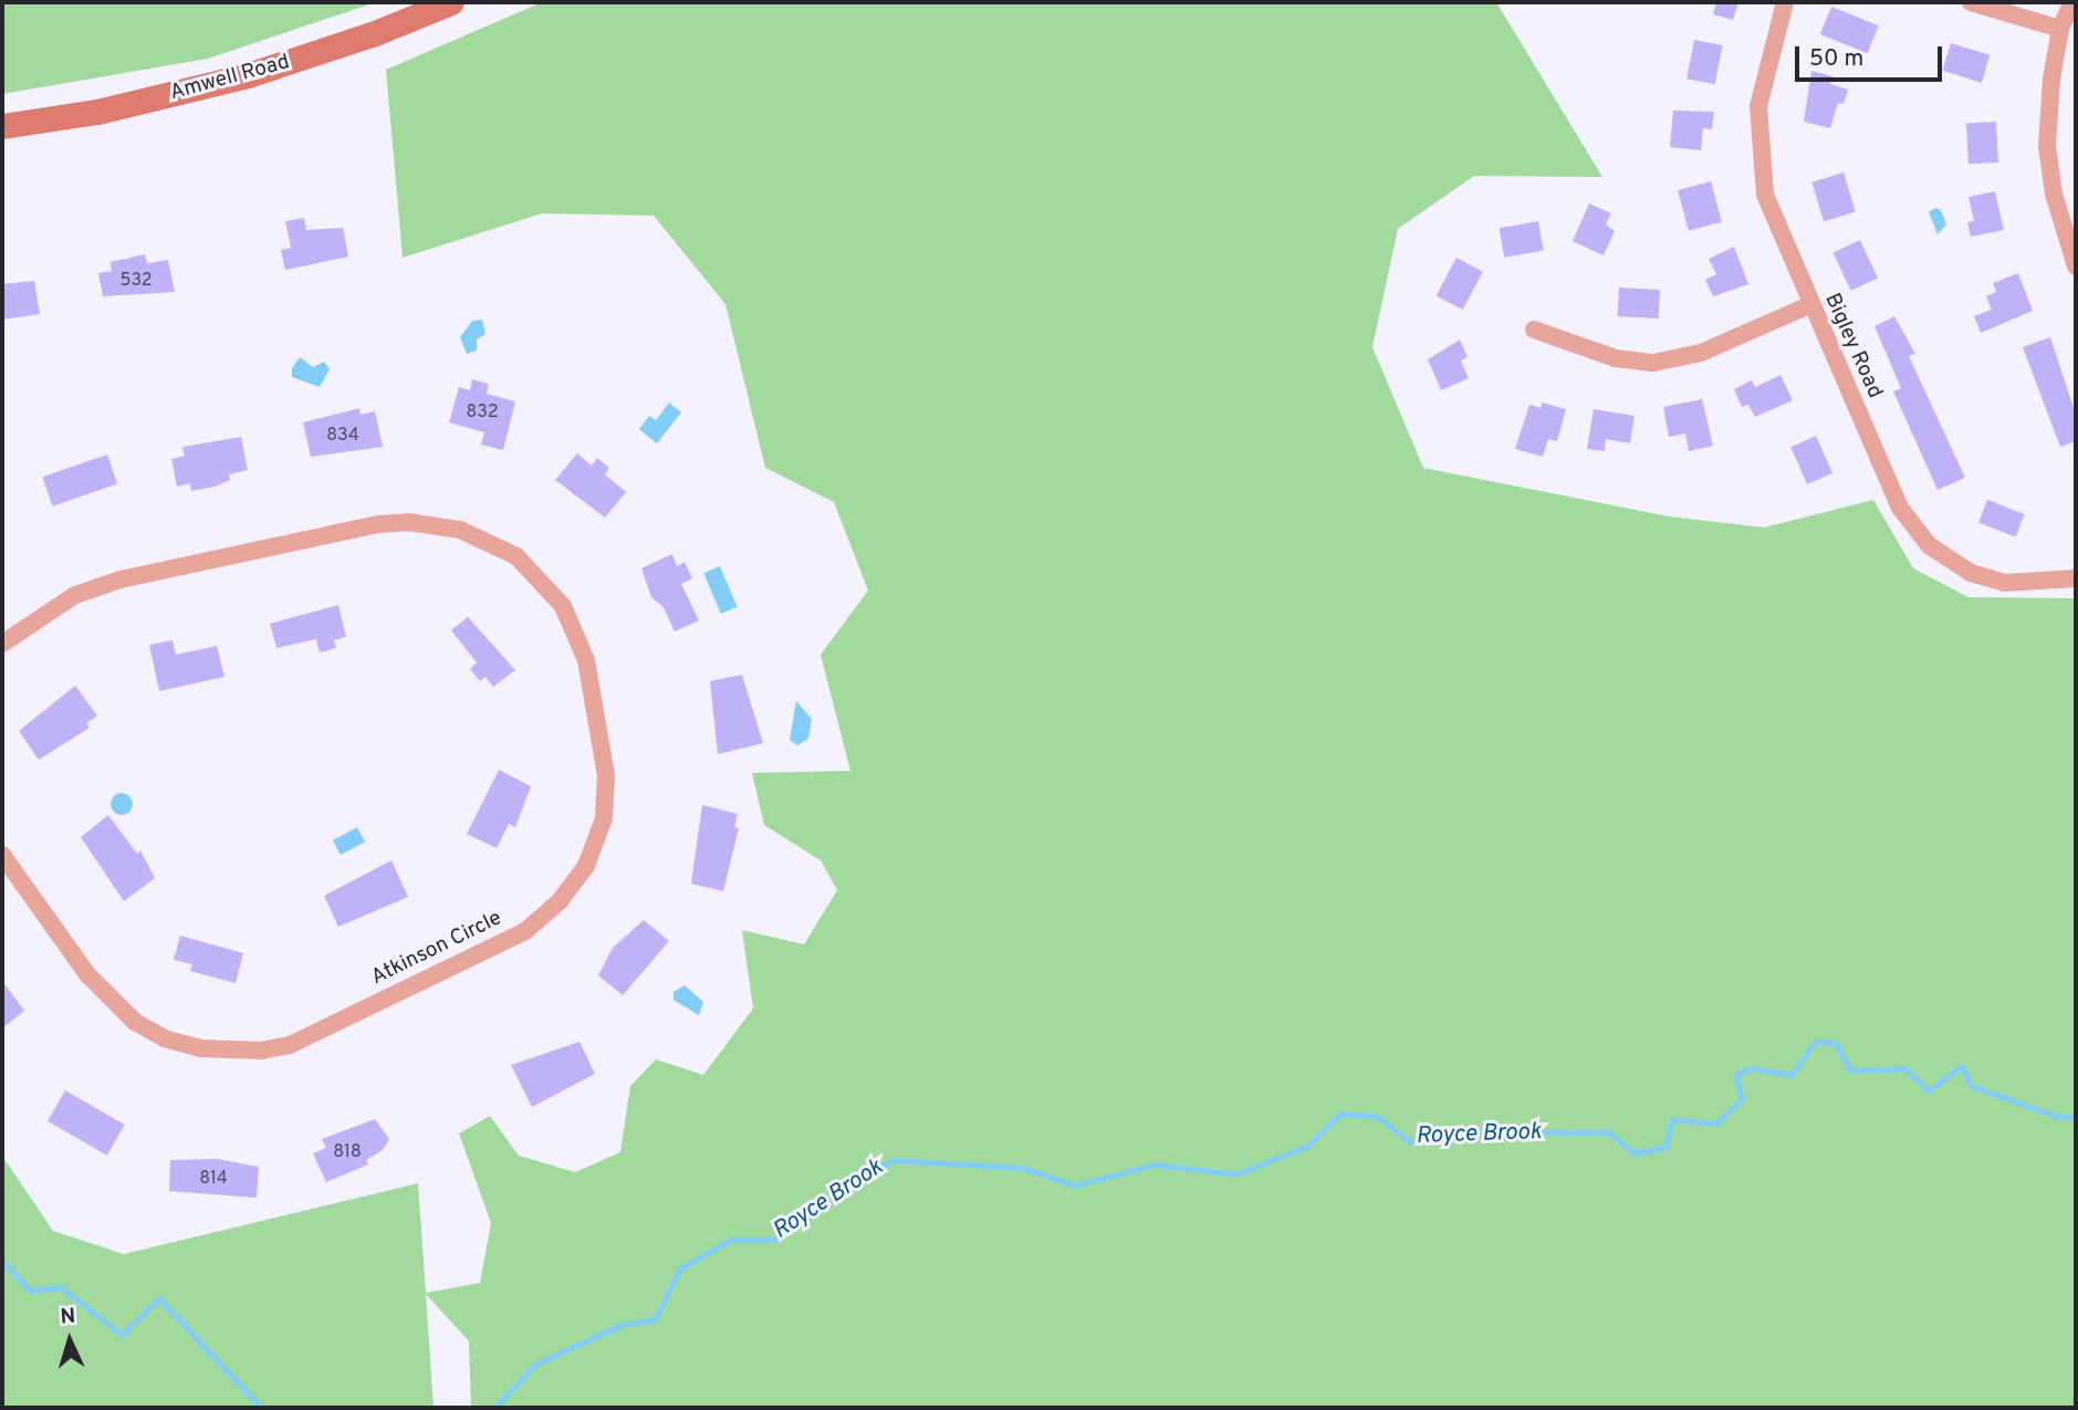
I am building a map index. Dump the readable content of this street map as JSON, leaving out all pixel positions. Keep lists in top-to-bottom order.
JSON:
{
  "streets": {
    "main road": ["Amwell Road"],
    "street": ["Bigley Road", "Atkinson Circle"]
  },
  "water": ["Royce Brook"],
  "house_numbers": [
    "532",
    "832",
    "834",
    "818",
    "814"
  ],
  "scale_bar": "50 m",
  "north": "top"
}
